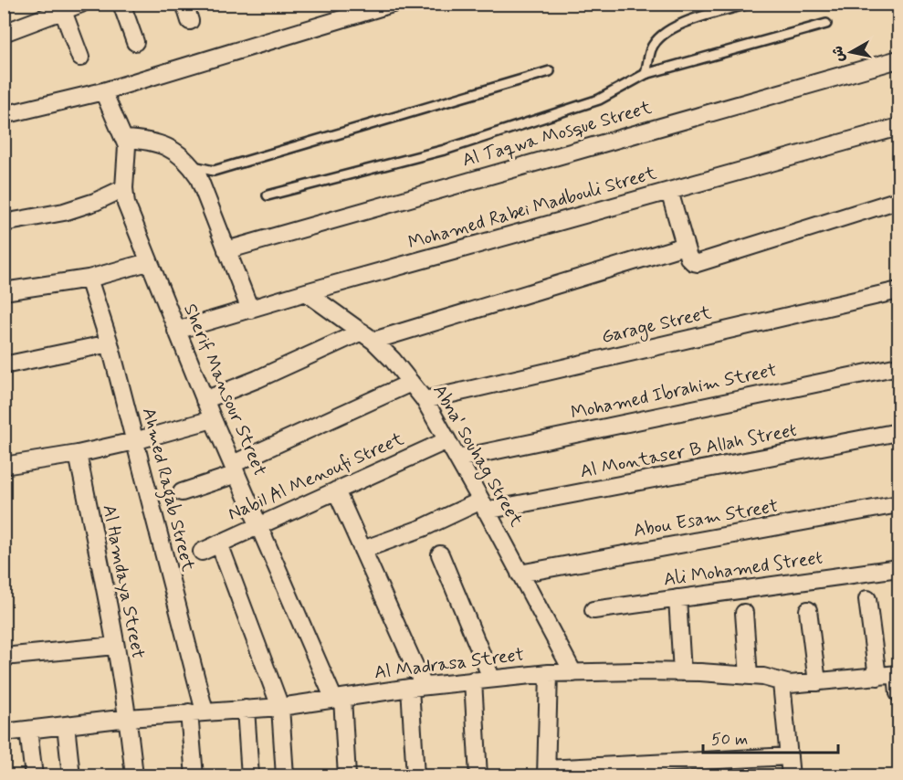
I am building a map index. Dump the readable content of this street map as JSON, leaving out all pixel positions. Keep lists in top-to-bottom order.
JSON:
{
  "streets": {
    "street": [
      "Al Taqwa Mosque Street",
      "Mohamed Rabei Madbouli Street",
      "Garage Street",
      "Sherif Mansour Street",
      "Mohamed Ibrahim Street",
      "Al Montaser B Allah Street",
      "Abna' Souhag Street",
      "Nabil Al Menoufi Street",
      "Ahmed Ragab Street",
      "Abou Esam Street",
      "Ali Mohamed Street",
      "Al Hamdaya Street",
      "Al Madrasa Street"
    ]
  },
  "crossings": [
    ["Mohamed Rabei Madbouli Street", "Sherif Mansour Street"],
    ["Mohamed Rabei Madbouli Street", "Abna' Souhag Street"],
    ["Garage Street", "Abna' Souhag Street"],
    ["Sherif Mansour Street", "Nabil Al Menoufi Street"],
    ["Sherif Mansour Street", "Al Madrasa Street"],
    ["Mohamed Ibrahim Street", "Abna' Souhag Street"],
    ["Al Montaser B Allah Street", "Abna' Souhag Street"],
    ["Abna' Souhag Street", "Nabil Al Menoufi Street"],
    ["Abna' Souhag Street", "Abou Esam Street"],
    ["Abna' Souhag Street", "Al Madrasa Street"],
    ["Ahmed Ragab Street", "Al Madrasa Street"],
    ["Al Hamdaya Street", "Al Madrasa Street"]
  ],
  "scale_bar": "50 m",
  "north": "left"
}
